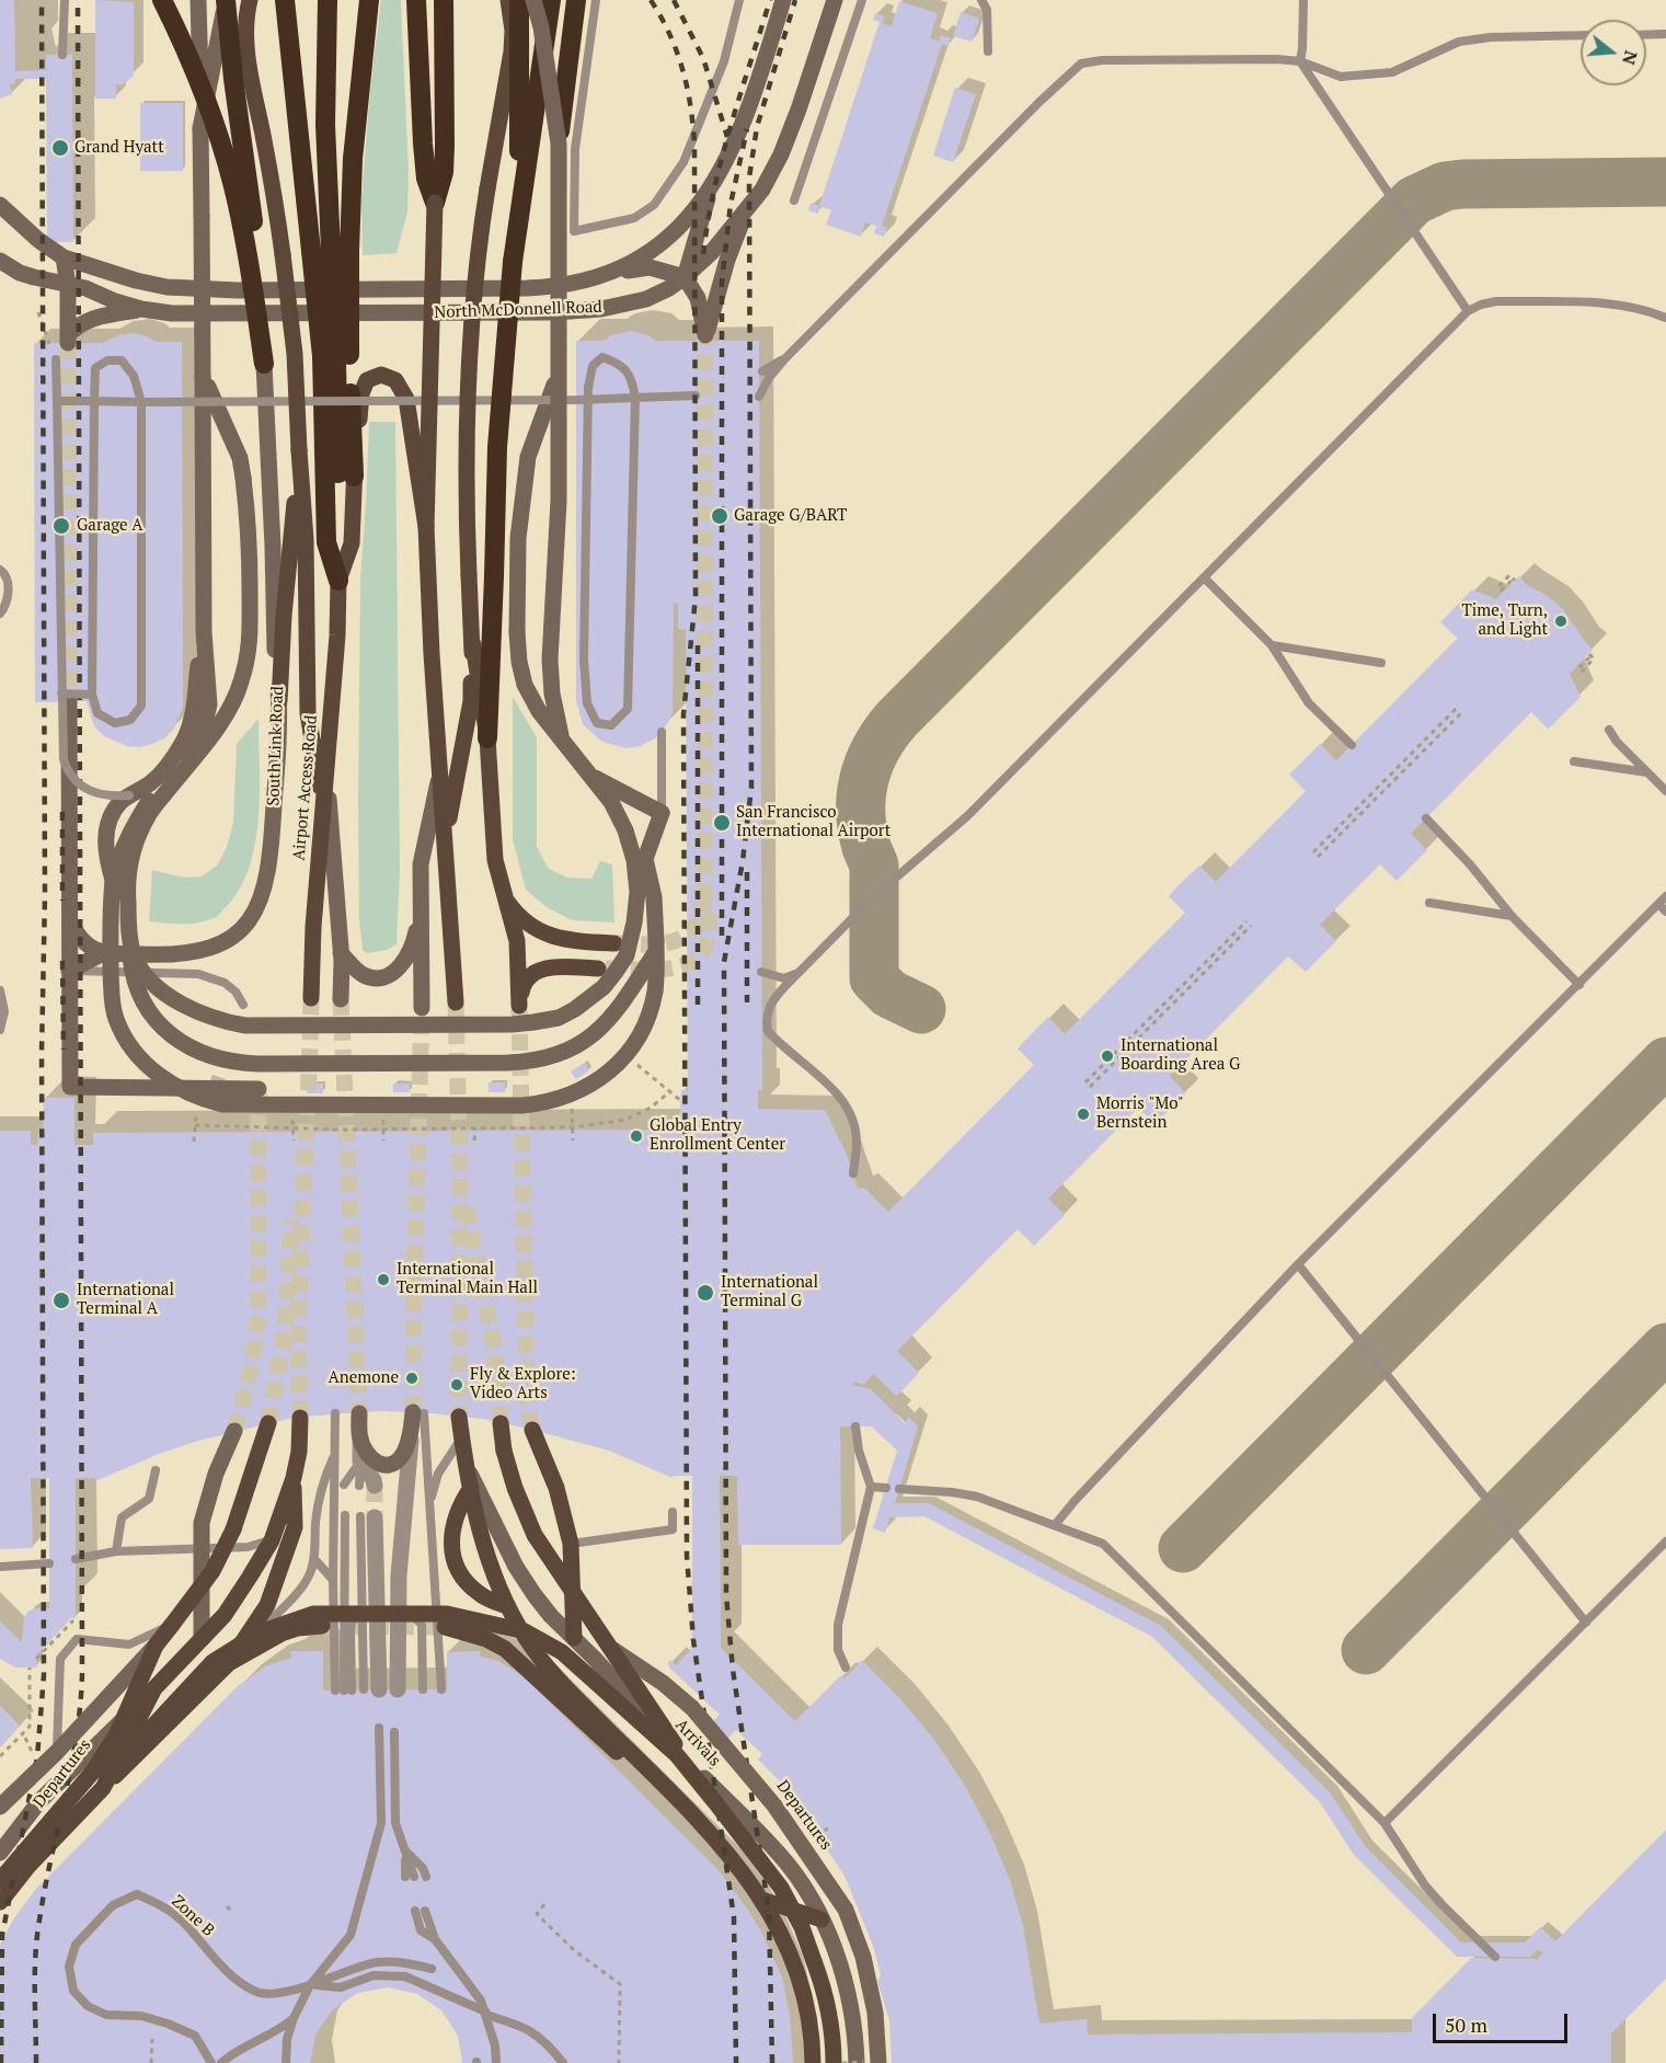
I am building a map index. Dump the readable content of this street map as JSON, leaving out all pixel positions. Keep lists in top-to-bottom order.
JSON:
{
  "streets": {
    "main road": ["Airport Access Road", "Arrivals", "Departures"],
    "street": ["North McDonnell Road", "South Link Road"],
    "lane": ["Zone B"]
  },
  "places": [
    "Grand Hyatt",
    "Garage G/BART",
    "Garage A",
    "Time, Turn, and Light",
    "San Francisco International Airport",
    "International Boarding Area G",
    "Morris \"Mo\" Bernstein",
    "Global Entry Enrollment Center",
    "International Terminal Main Hall",
    "International Terminal G",
    "International Terminal A",
    "Anemone",
    "Fly & Explore: Video Arts"
  ],
  "scale_bar": "50 m",
  "north": "right"
}
